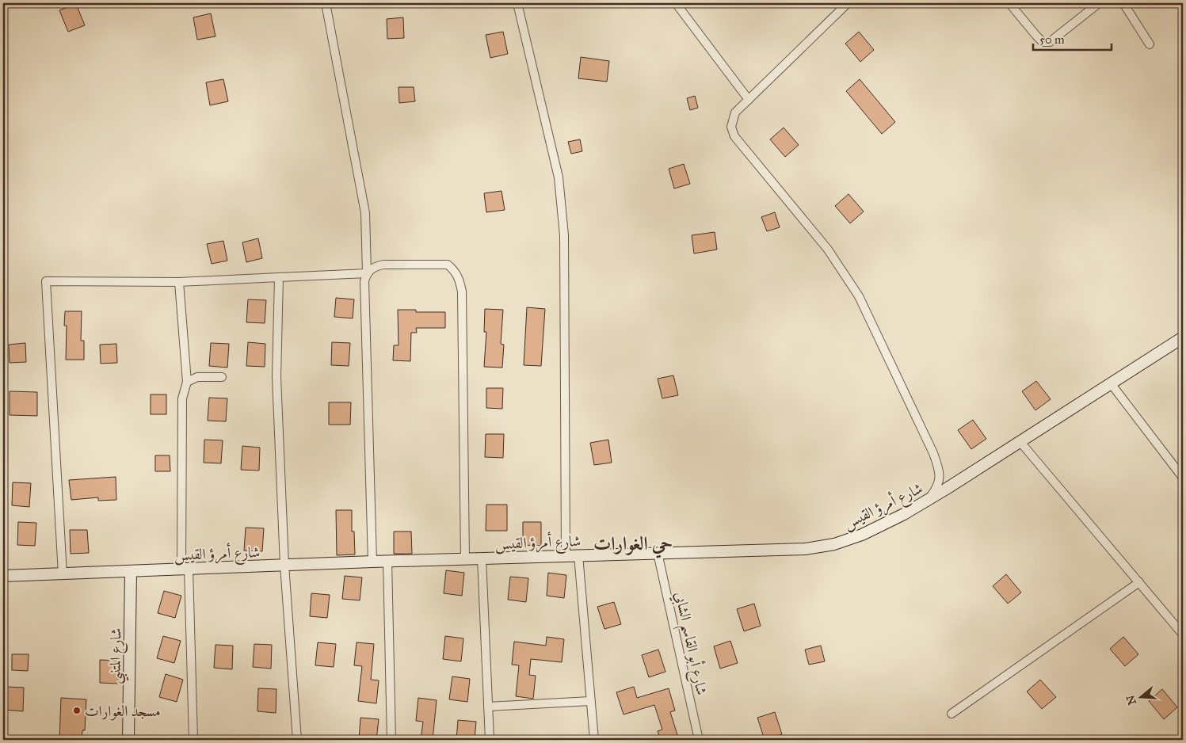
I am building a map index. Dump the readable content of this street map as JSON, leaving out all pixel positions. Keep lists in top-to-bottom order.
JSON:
{
  "streets": {
    "street": ["شارع أمرؤ القيس", "شارع أبو القاسم الشابي", "شارع المتنبي"]
  },
  "crossings": [
    ["شارع أمرؤ القيس", "شارع أبو القاسم الشابي"],
    ["شارع أمرؤ القيس", "شارع المتنبي"]
  ],
  "districts": ["حي الغوارات"],
  "places": ["مسجد الغوارات"],
  "scale_bar": "50 m",
  "north": "left"
}
